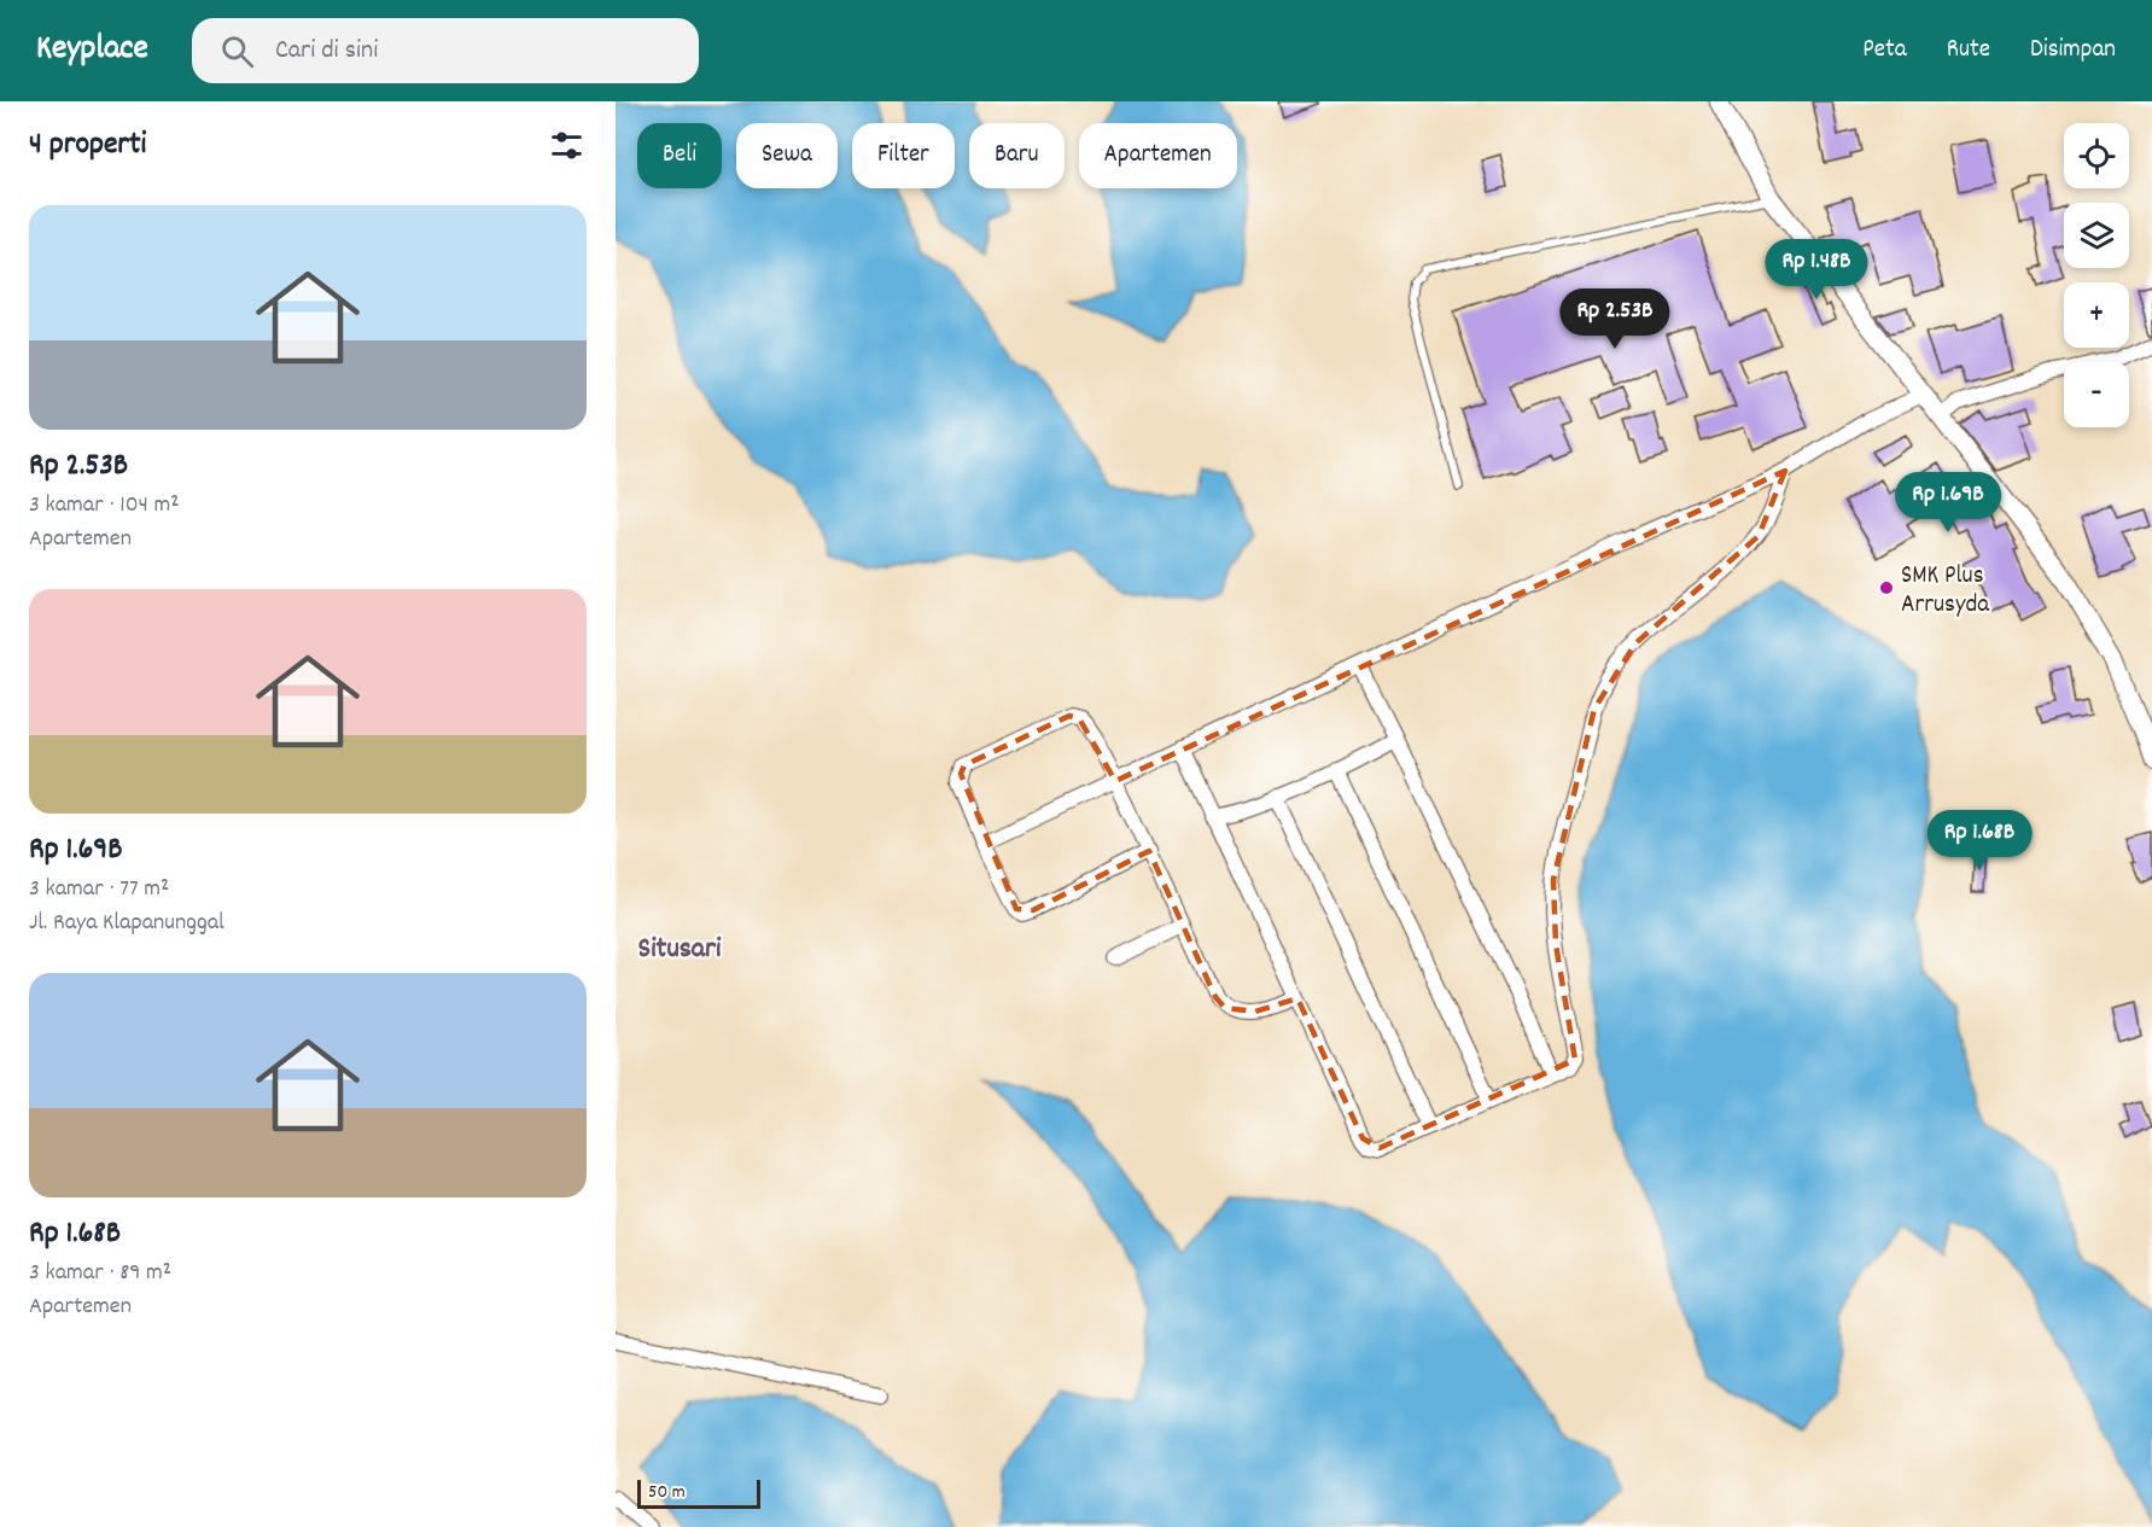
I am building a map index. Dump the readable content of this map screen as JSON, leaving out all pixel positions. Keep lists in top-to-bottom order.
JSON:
{
  "districts": ["Situsari"],
  "places": ["SMK Plus Arrusyda"],
  "scale_bar": "50 m",
  "page": {
    "header": "Keyplace",
    "search": "Cari di sini",
    "nav": ["Peta", "Rute", "Disimpan"],
    "heading": "4 properti",
    "map_buttons": ["+", "−"],
    "chip": [
      "Beli",
      "Sewa",
      "Filter",
      "Baru",
      "Apartemen"
    ],
    "list": [
      {
        "name": "Rp 2.53B",
        "note": "3 kamar · 104 m² · Apartemen"
      },
      {
        "name": "Rp 1.69B",
        "note": "3 kamar · 77 m² · Jl. Raya Klapanunggal"
      },
      {
        "name": "Rp 1.68B",
        "note": "3 kamar · 89 m² · Apartemen"
      }
    ],
    "price": [
      "Rp 1.48B",
      "Rp 2.53B",
      "Rp 1.69B",
      "Rp 1.68B"
    ],
    "scale": "50 m"
  }
}
